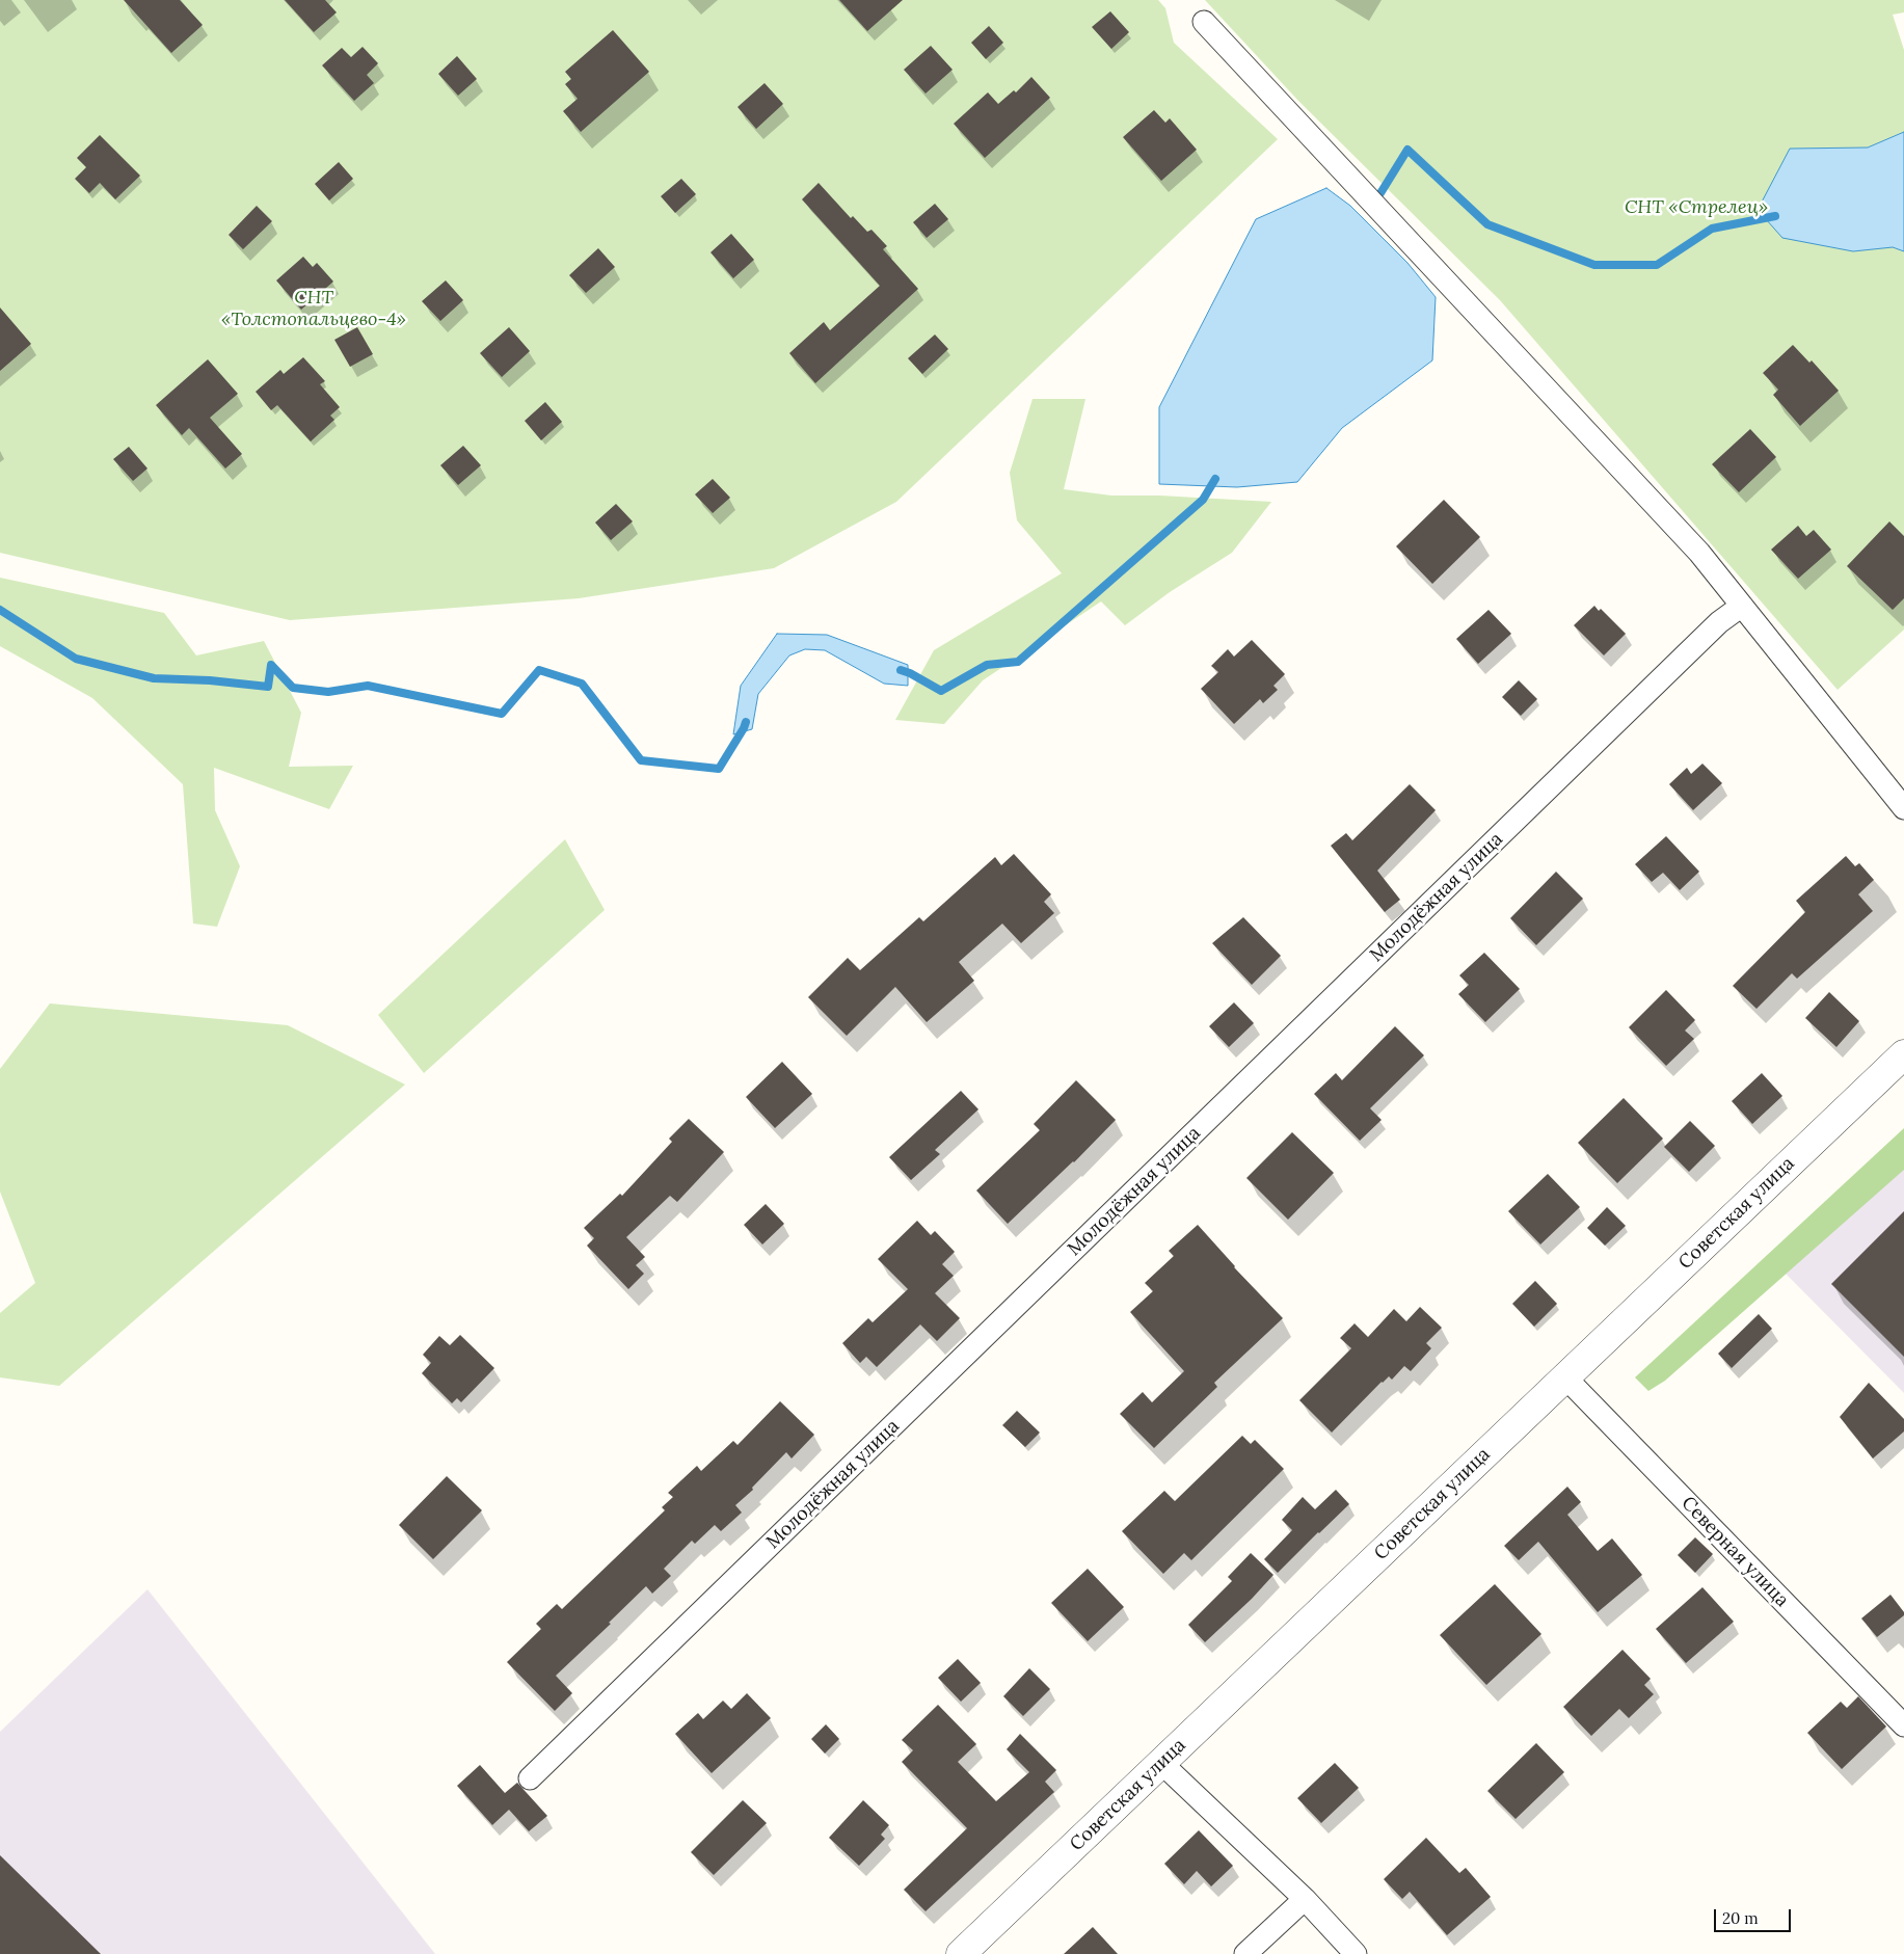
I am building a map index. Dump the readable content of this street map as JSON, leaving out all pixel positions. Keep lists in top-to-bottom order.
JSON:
{
  "streets": {
    "street": ["Молодёжная улица", "Советская улица", "Северная улица"]
  },
  "crossings": [
    ["Советская улица", "Северная улица"]
  ],
  "parks": ["СНТ «Стрелец»", "СНТ «Толстопальцево-4»"],
  "scale_bar": "20 m"
}
